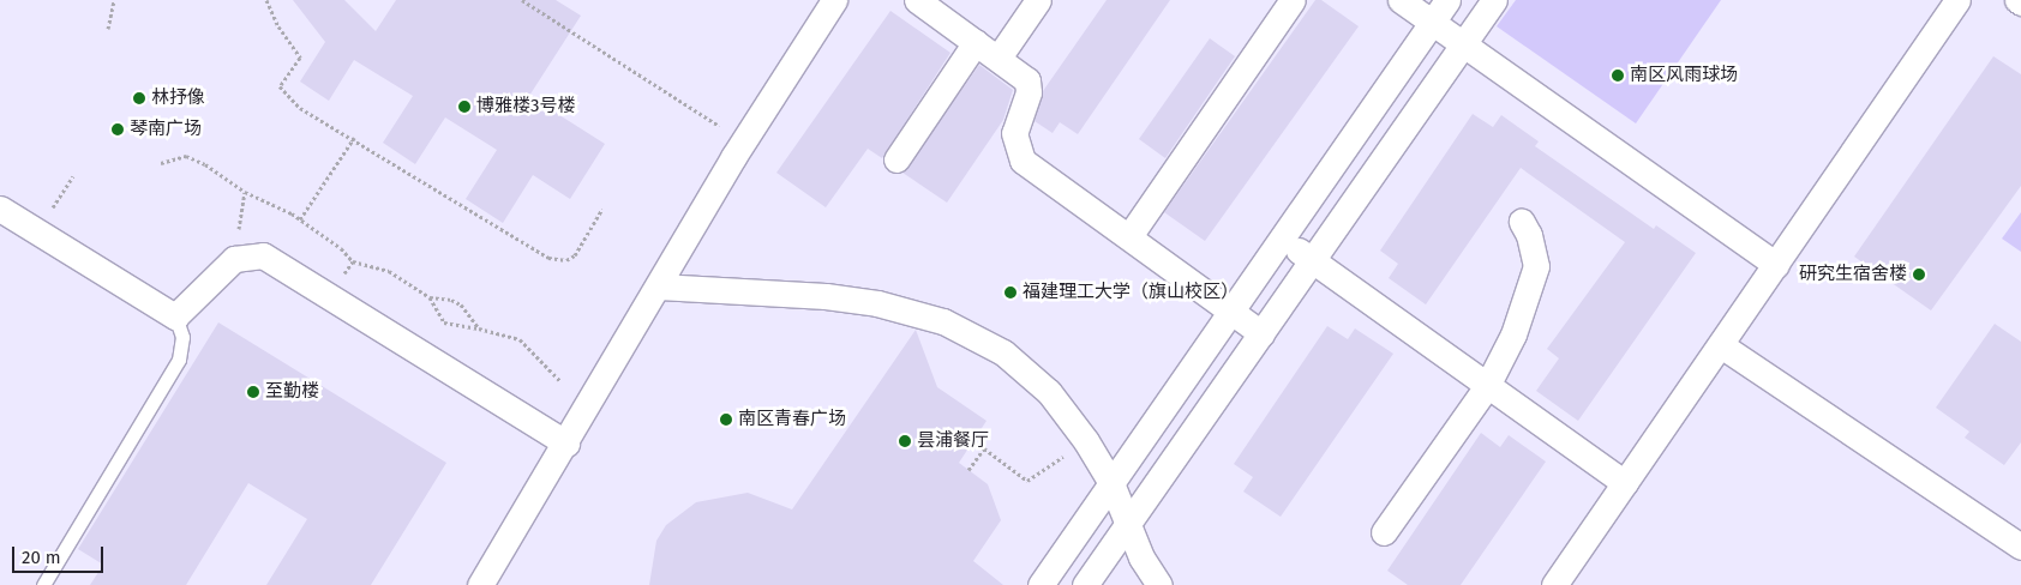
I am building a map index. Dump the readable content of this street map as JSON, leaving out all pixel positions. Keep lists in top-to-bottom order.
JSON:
{
  "places": [
    "南区风雨球场",
    "林抒像",
    "博雅楼3号楼",
    "琴南广场",
    "研究生宿舍楼",
    "福建理工大学（旗山校区）",
    "至勤楼",
    "南区青春广场",
    "昙浦餐厅"
  ],
  "scale_bar": "20 m"
}
